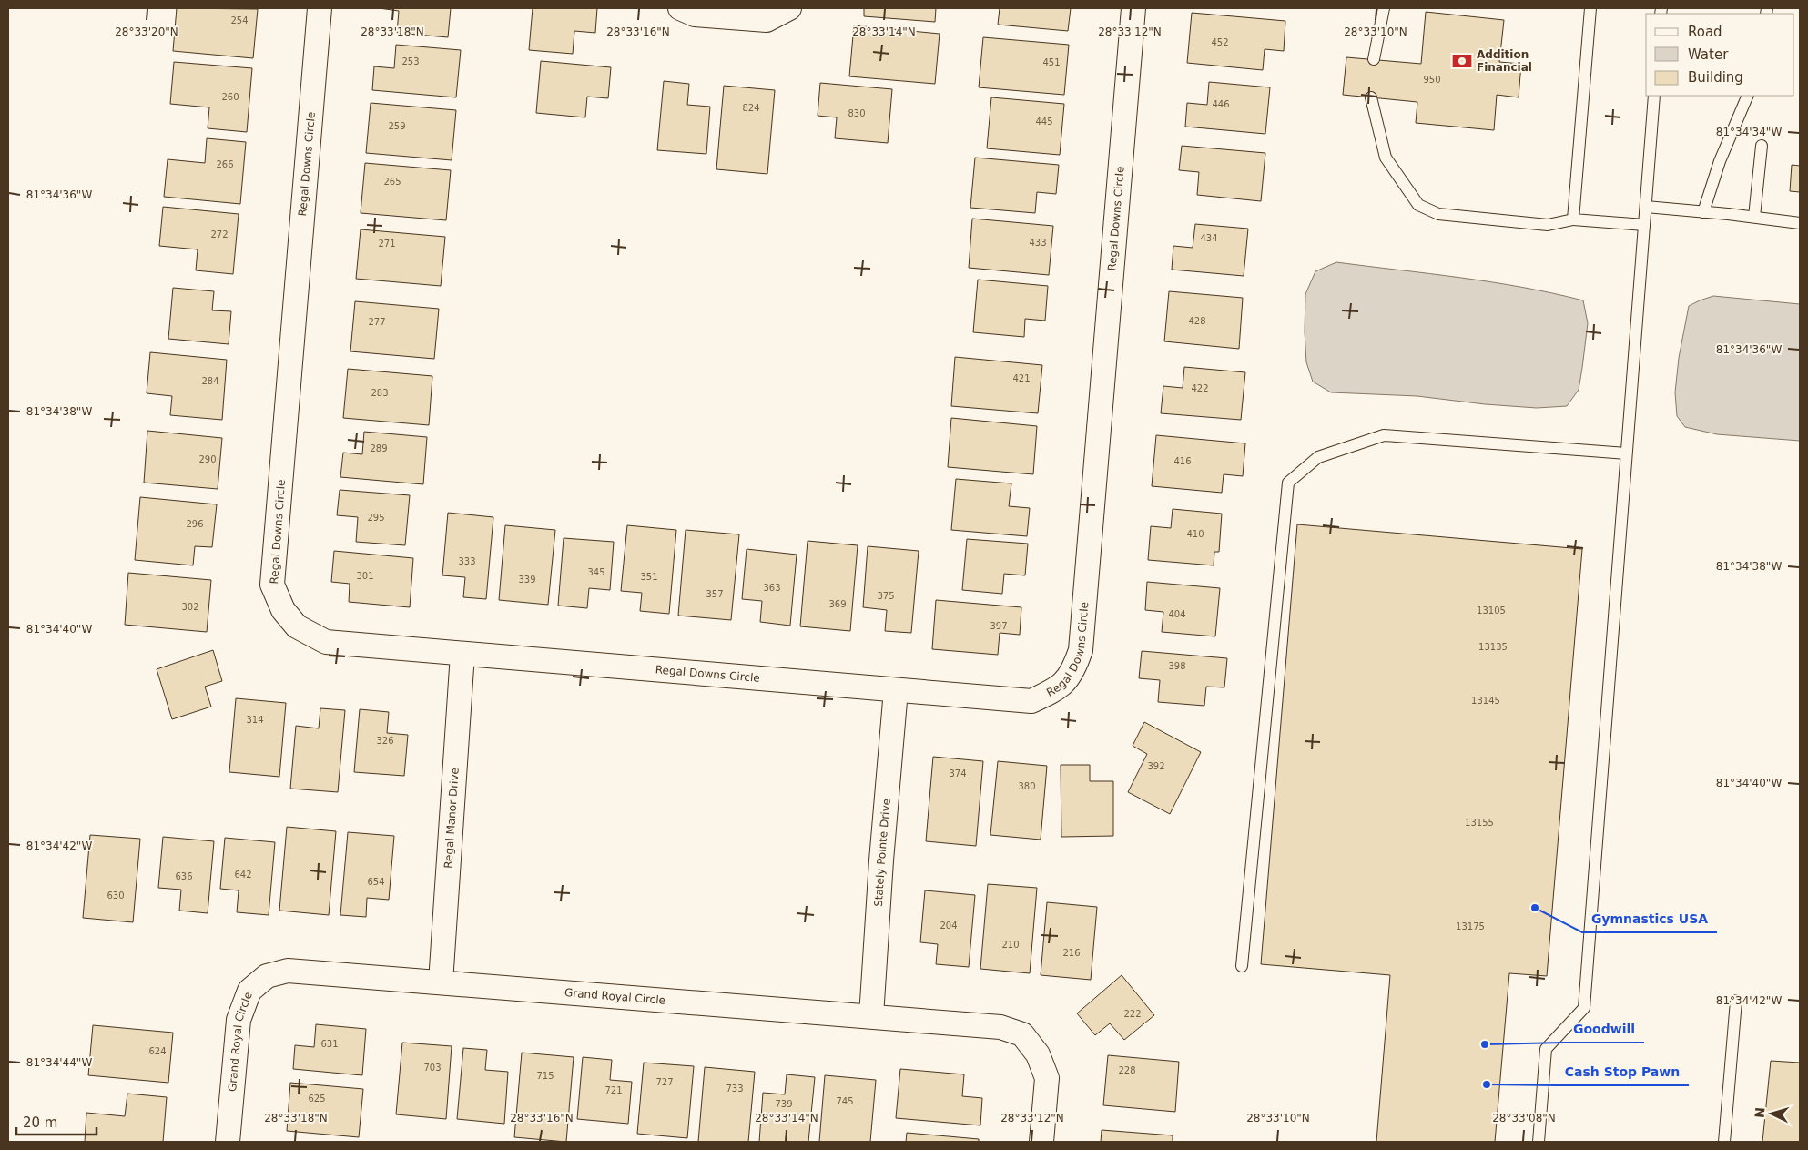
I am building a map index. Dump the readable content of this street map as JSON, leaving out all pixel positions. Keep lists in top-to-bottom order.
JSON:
{
  "streets": {
    "street": [
      "Regal Downs Circle",
      "Regal Manor Drive",
      "Stately Pointe Drive",
      "Grand Royal Circle"
    ]
  },
  "crossings": [
    ["Regal Downs Circle", "Regal Manor Drive"],
    ["Regal Downs Circle", "Stately Pointe Drive"],
    ["Regal Manor Drive", "Grand Royal Circle"],
    ["Stately Pointe Drive", "Grand Royal Circle"]
  ],
  "places": {
    "bank": ["Addition Financial"],
    "other": ["Gymnastics USA", "Goodwill", "Cash Stop Pawn"]
  },
  "house_numbers": [
    "254",
    "452",
    "253",
    "451",
    "950",
    "260",
    "446",
    "824",
    "830",
    "445",
    "259",
    "266",
    "265",
    "272",
    "434",
    "433",
    "271",
    "428",
    "277",
    "421",
    "284",
    "422",
    "283",
    "289",
    "290",
    "416",
    "295",
    "296",
    "410",
    "333",
    "345",
    "301",
    "351",
    "339",
    "363",
    "357",
    "375",
    "369",
    "302",
    "13105",
    "404",
    "397",
    "13135",
    "398",
    "13145",
    "314",
    "326",
    "392",
    "374",
    "380",
    "13155",
    "642",
    "636",
    "654",
    "630",
    "204",
    "13175",
    "210",
    "216",
    "222",
    "631",
    "624",
    "703",
    "228",
    "715",
    "727",
    "733",
    "721",
    "625",
    "745",
    "739"
  ],
  "legend": ["Road", "Water", "Building"],
  "scale_bar": "20 m",
  "north": "left",
  "coordinates": [
    "28°33'20\"N",
    "28°33'18\"N",
    "28°33'16\"N",
    "28°33'14\"N",
    "28°33'12\"N",
    "28°33'10\"N",
    "81°34'34\"W",
    "81°34'36\"W",
    "81°34'38\"W",
    "81°34'40\"W",
    "81°34'42\"W",
    "81°34'44\"W",
    "28°33'08\"N"
  ]
}
